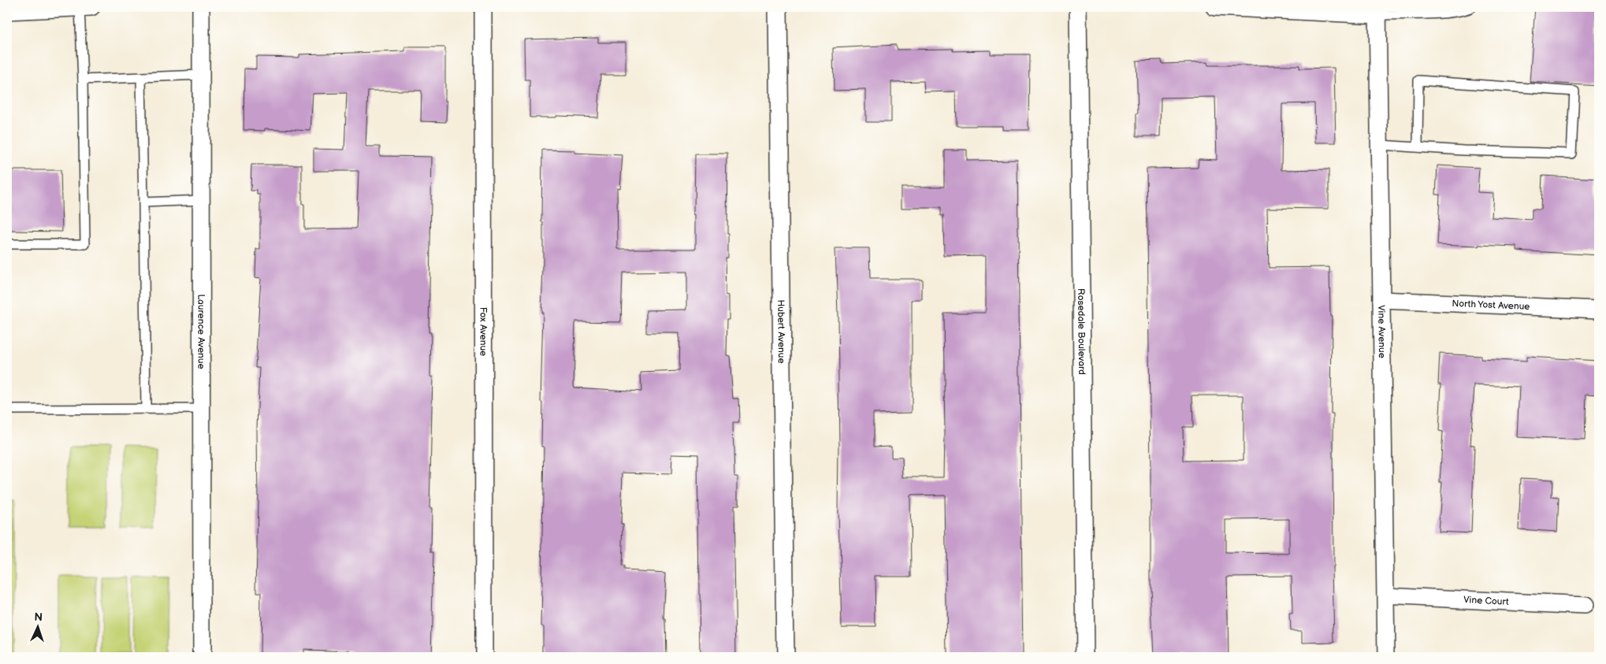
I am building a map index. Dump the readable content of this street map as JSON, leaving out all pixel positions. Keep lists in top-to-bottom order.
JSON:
{
  "streets": {
    "street": [
      "North Yost Avenue",
      "Laurence Avenue",
      "Fox Avenue",
      "Hubert Avenue",
      "Rosedale Boulevard",
      "Vine Avenue",
      "Vine Court"
    ]
  },
  "crossings": [
    ["North Yost Avenue", "Vine Avenue"],
    ["Vine Avenue", "Vine Court"]
  ],
  "north": "top"
}
